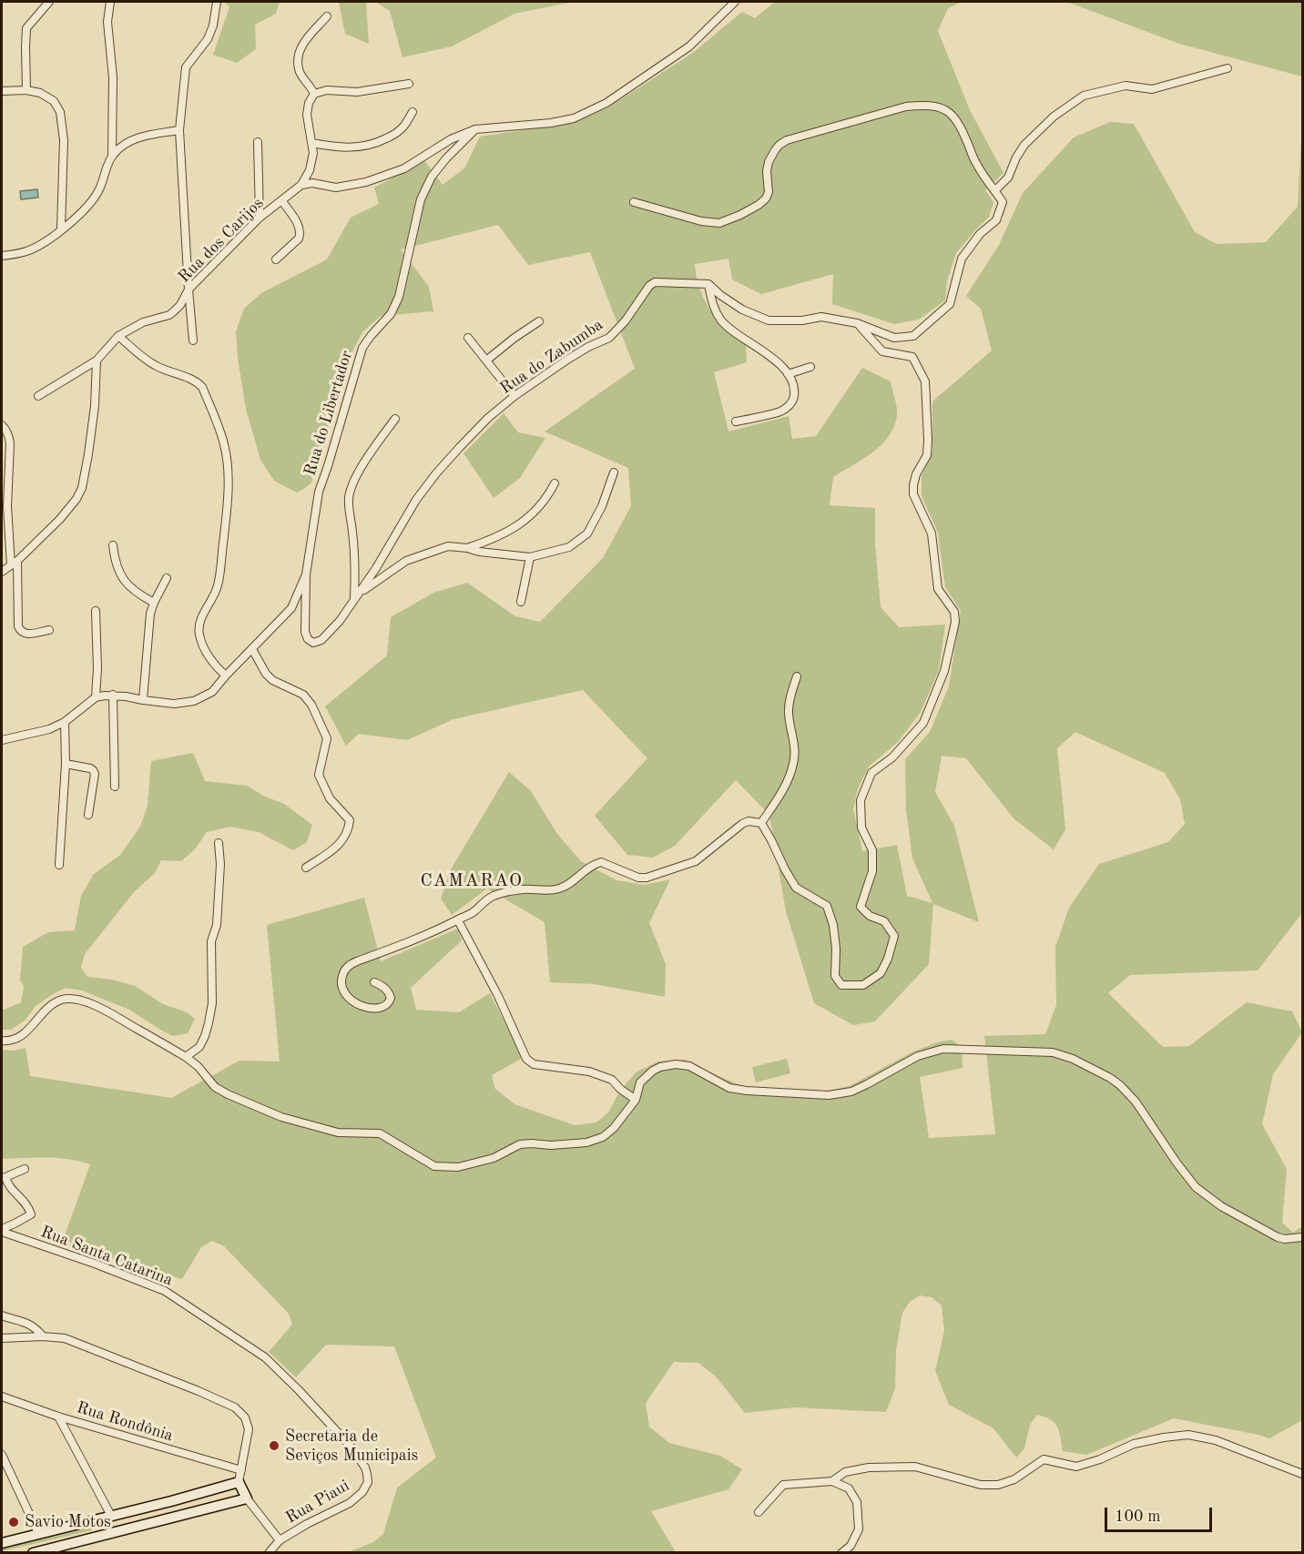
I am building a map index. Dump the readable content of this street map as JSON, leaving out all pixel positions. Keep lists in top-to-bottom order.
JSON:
{
  "streets": {
    "street": [
      "Rua dos Carijos",
      "Rua do Zabumba",
      "Rua do Libertador",
      "Rua Santa Catarina",
      "Rua Rondônia",
      "Rua Piaui"
    ]
  },
  "crossings": [
    ["Rua do Zabumba", "Rua do Libertador"],
    ["Rua Santa Catarina", "Rua Piaui"]
  ],
  "districts": ["CAMARAO"],
  "places": ["Secretaria de Seviços Municipais", "Savio Motos"],
  "scale_bar": "100 m"
}
